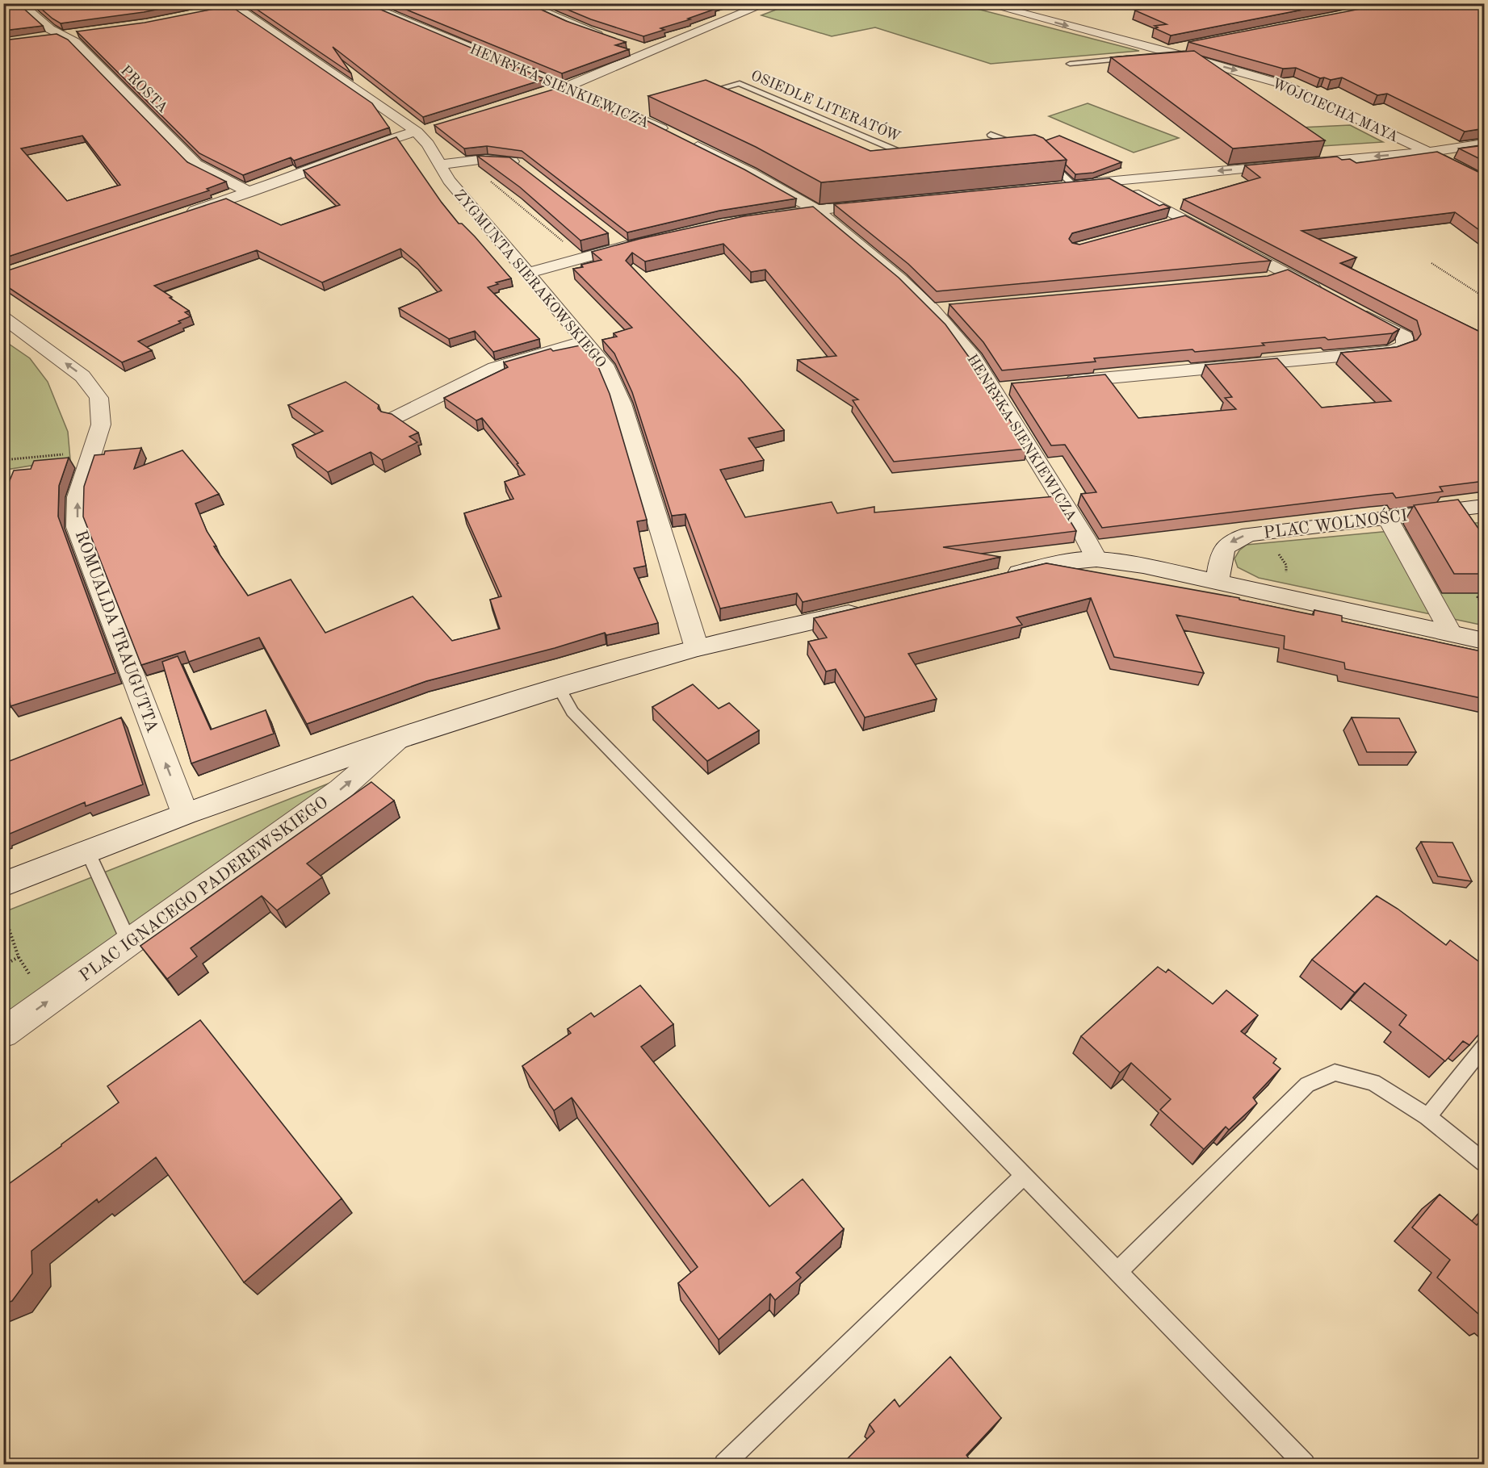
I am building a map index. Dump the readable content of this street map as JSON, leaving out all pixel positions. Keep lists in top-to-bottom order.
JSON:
{
  "streets": {
    "street": [
      "HENRYKA SIENKIEWICZA",
      "PROSTA",
      "WOJCIECHA MAYA",
      "ZYGMUNTA SIERAKOWSKIEGO",
      "PLAC WOLNOŚCI",
      "ROMUALDA TRAUGUTTA",
      "PLAC IGNACEGO PADEREWSKIEGO"
    ],
    "lane": ["OSIEDLE LITERATÓW"]
  },
  "crossings": [
    ["ZYGMUNTA SIERAKOWSKIEGO", "PLAC IGNACEGO PADEREWSKIEGO"],
    ["ROMUALDA TRAUGUTTA", "PLAC IGNACEGO PADEREWSKIEGO"]
  ],
  "one_way": ["PLAC WOLNOŚCI", "ROMUALDA TRAUGUTTA"]
}
